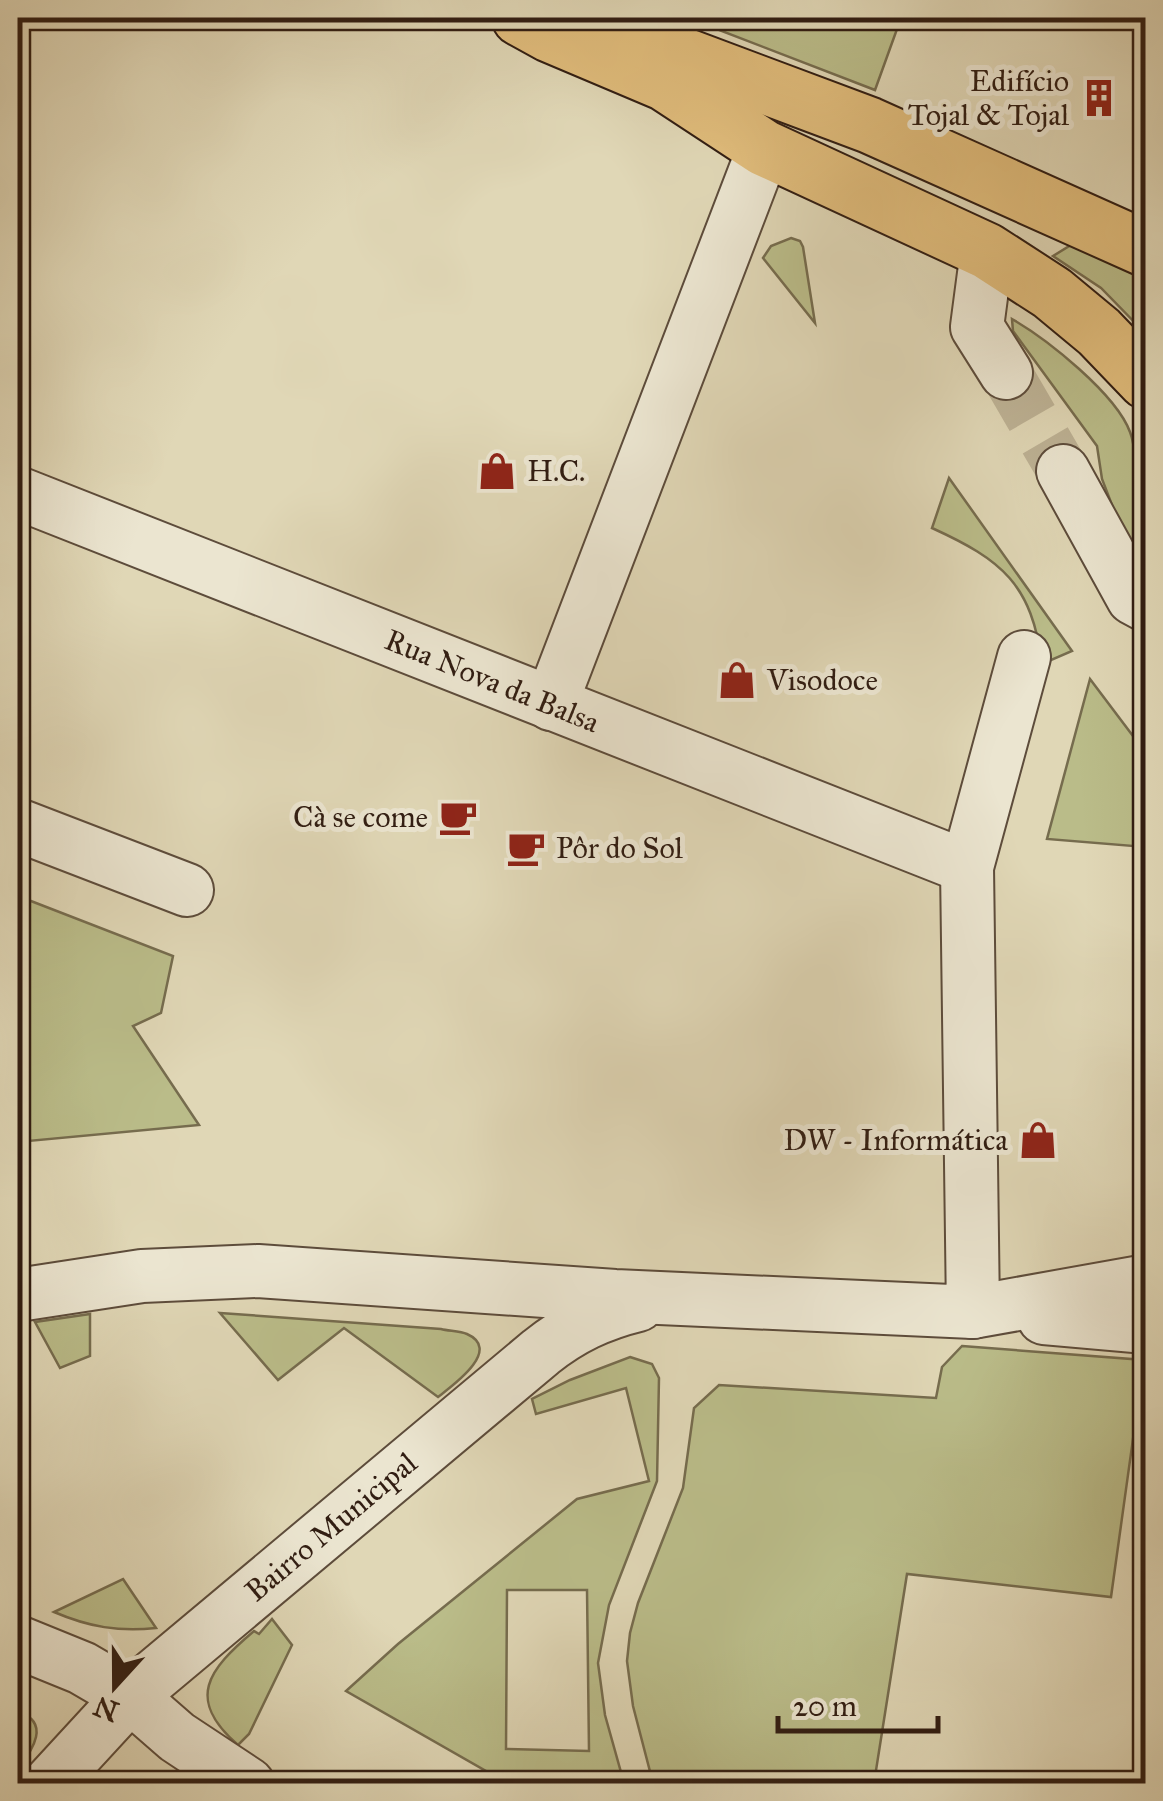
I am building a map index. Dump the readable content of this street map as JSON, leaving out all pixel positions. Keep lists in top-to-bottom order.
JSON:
{
  "streets": {
    "street": ["Rua Nova da Balsa", "Bairro Municipal"]
  },
  "places": {
    "building": ["Edifício Tojal & Tojal"],
    "shop": ["H.C.", "Visodoce", "DW - Informática"],
    "cafe": ["Cà se come", "Pôr do Sol"]
  },
  "scale_bar": "20 m",
  "north": "bottom"
}
